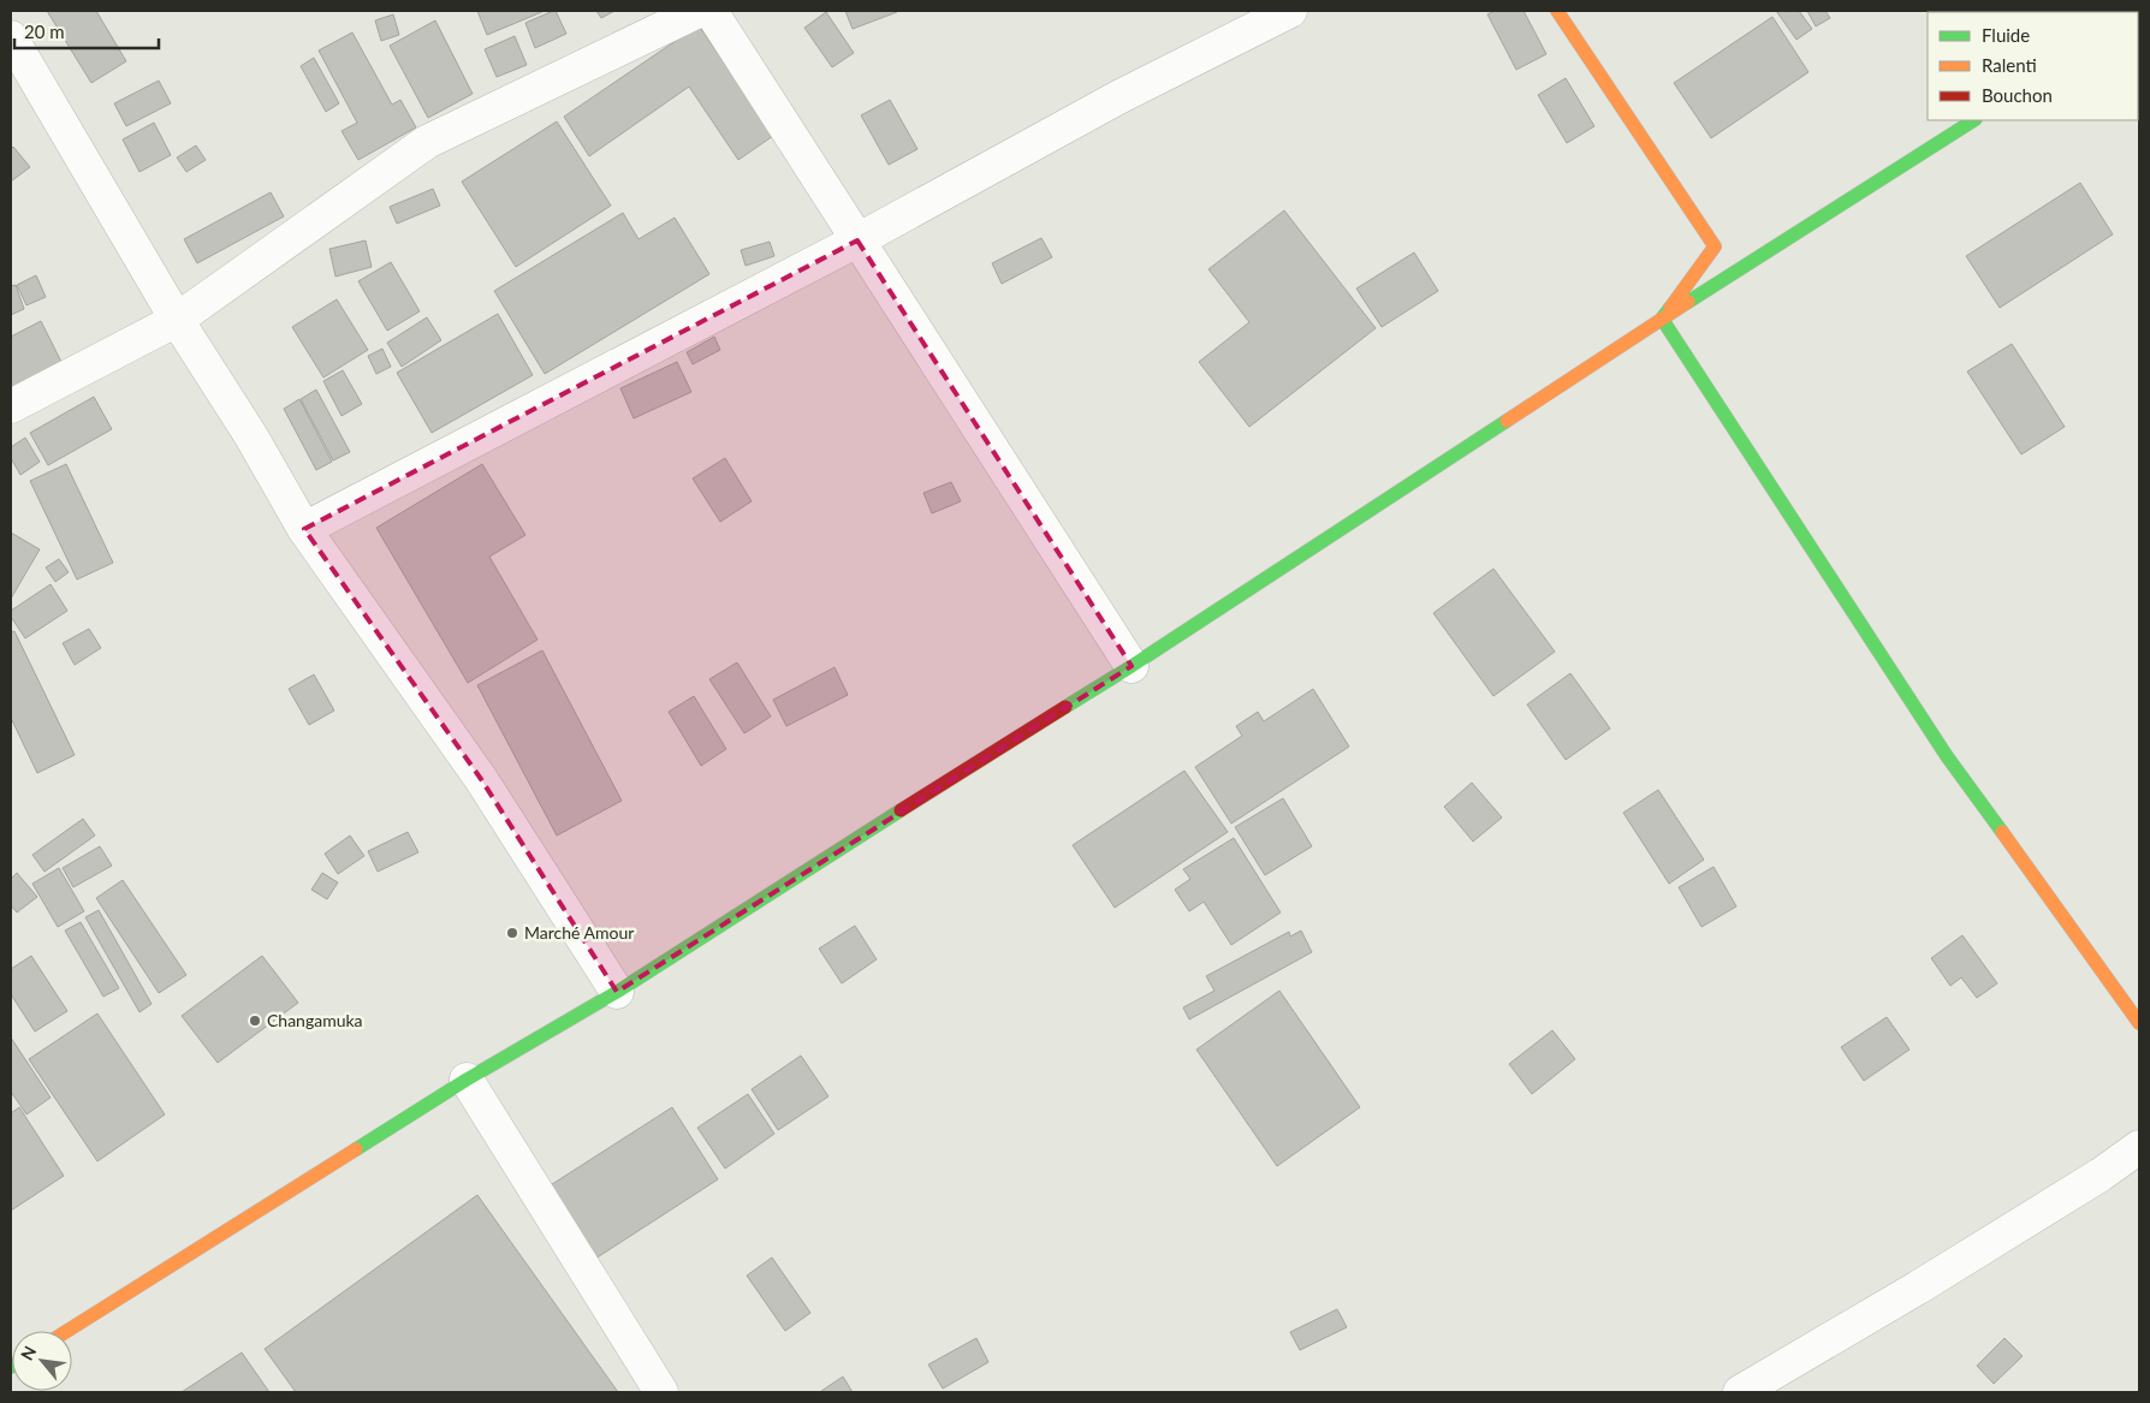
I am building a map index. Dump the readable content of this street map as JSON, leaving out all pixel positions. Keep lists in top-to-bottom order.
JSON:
{
  "places": ["Marché Amour", "Changamuka"],
  "legend": ["Fluide", "Ralenti", "Bouchon"],
  "scale_bar": "20 m",
  "north": "top left"
}
